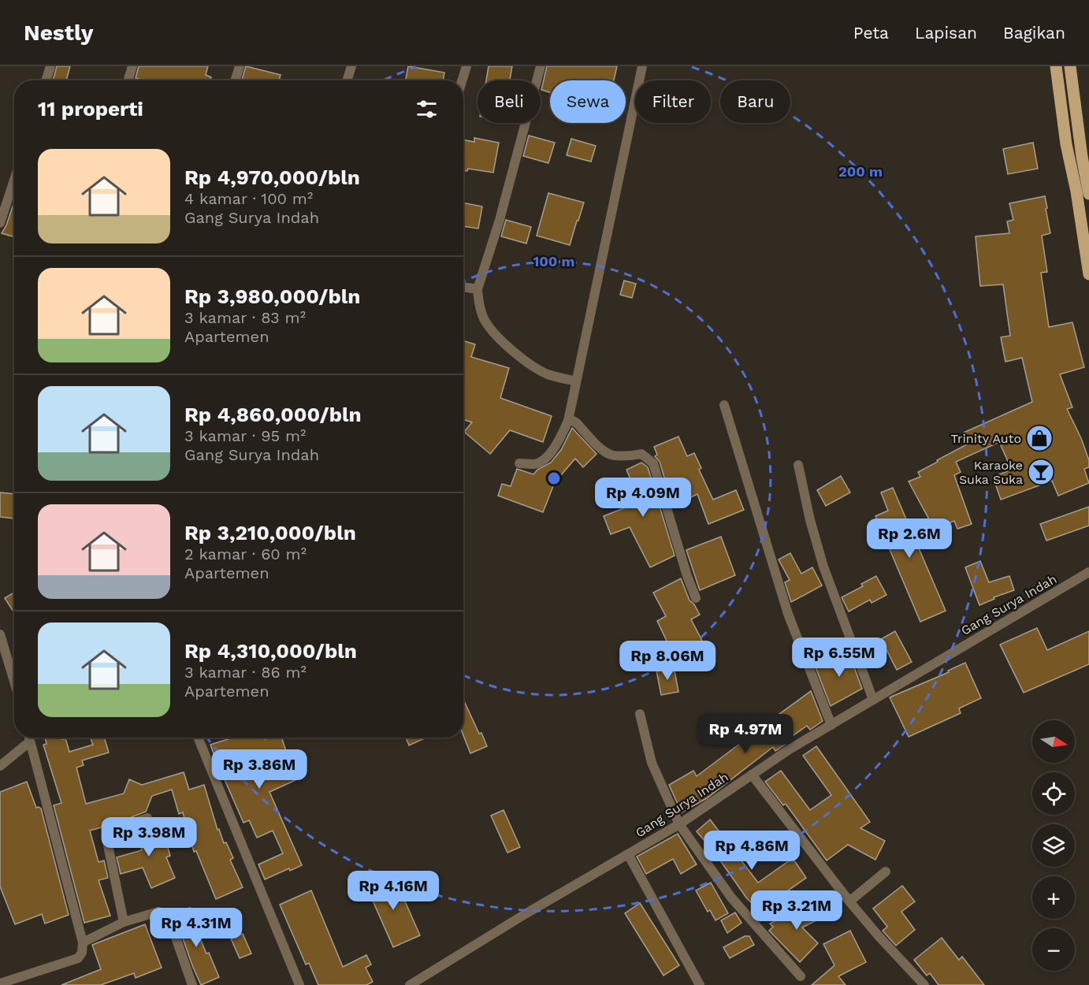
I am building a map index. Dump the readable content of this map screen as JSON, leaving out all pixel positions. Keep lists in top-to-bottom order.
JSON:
{
  "streets": {
    "street": ["Gang Surya Indah"]
  },
  "places": {
    "shop": ["Trinity Auto"],
    "bar": ["Karaoke Suka Suka"]
  },
  "north": "right",
  "page": {
    "header": "Nestly",
    "nav": ["Peta", "Lapisan", "Bagikan"],
    "chip": [
      "Beli",
      "Sewa",
      "Filter",
      "Baru"
    ],
    "heading": "11 properti",
    "list": [
      {
        "name": "Rp 4,970,000/bln",
        "note": "4 kamar · 100 m² · Gang Surya Indah"
      },
      {
        "name": "Rp 3,980,000/bln",
        "note": "3 kamar · 83 m² · Apartemen"
      },
      {
        "name": "Rp 4,860,000/bln",
        "note": "3 kamar · 95 m² · Gang Surya Indah"
      },
      {
        "name": "Rp 3,210,000/bln",
        "note": "2 kamar · 60 m² · Apartemen"
      },
      {
        "name": "Rp 4,310,000/bln",
        "note": "3 kamar · 86 m² · Apartemen"
      }
    ],
    "price": [
      "Rp 4.09M",
      "Rp 2.6M",
      "Rp 6.55M",
      "Rp 8.06M",
      "Rp 4.97M",
      "Rp 3.86M",
      "Rp 3.98M",
      "Rp 4.86M",
      "Rp 4.16M",
      "Rp 3.21M",
      "Rp 4.31M"
    ],
    "map_buttons": ["+", "−"]
  },
  "rings": ["200 m", "100 m"]
}
